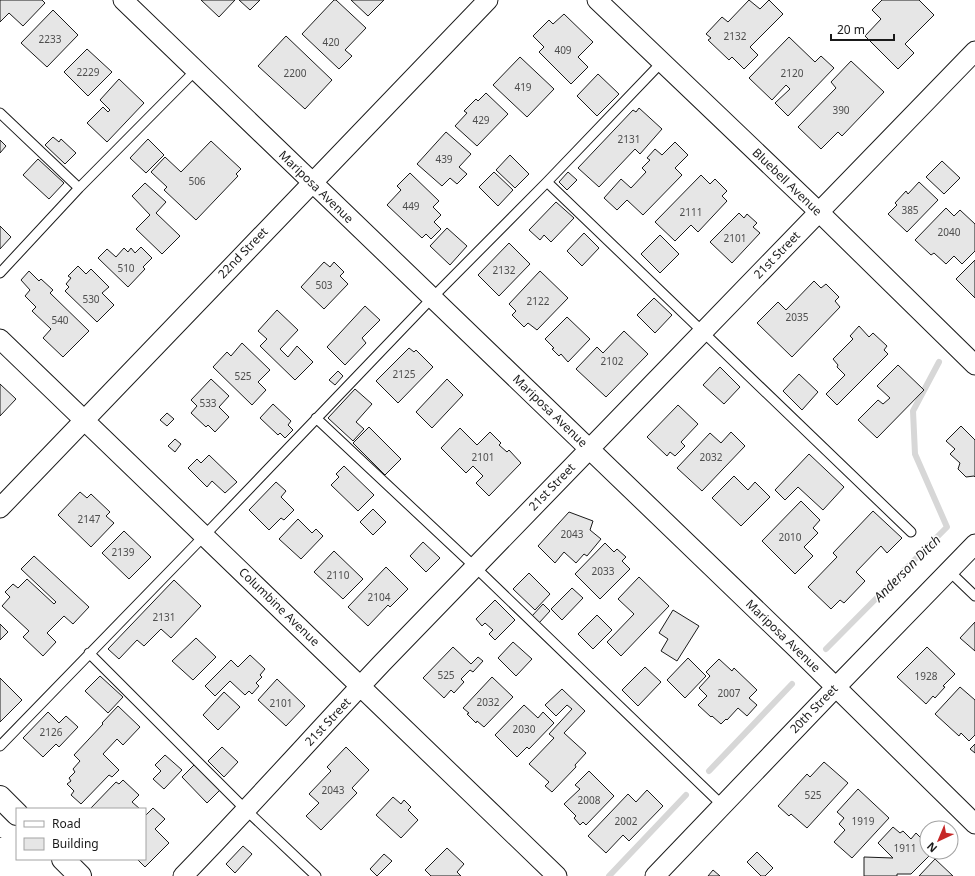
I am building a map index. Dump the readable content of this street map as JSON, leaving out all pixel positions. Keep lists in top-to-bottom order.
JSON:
{
  "streets": {
    "street": [
      "Bluebell Avenue",
      "Mariposa Avenue",
      "22nd Street",
      "21st Street",
      "Columbine Avenue",
      "20th Street"
    ]
  },
  "crossings": [
    ["Bluebell Avenue", "21st Street"],
    ["Mariposa Avenue", "22nd Street"],
    ["Mariposa Avenue", "21st Street"],
    ["Mariposa Avenue", "20th Street"],
    ["22nd Street", "Columbine Avenue"],
    ["21st Street", "Columbine Avenue"]
  ],
  "water": ["Anderson Ditch"],
  "house_numbers": [
    "2132",
    "2233",
    "420",
    "409",
    "2229",
    "2200",
    "2120",
    "419",
    "390",
    "429",
    "2131",
    "439",
    "506",
    "449",
    "385",
    "2111",
    "2040",
    "2101",
    "510",
    "2132",
    "503",
    "530",
    "2122",
    "2035",
    "540",
    "2102",
    "2125",
    "525",
    "533",
    "2101",
    "2032",
    "2147",
    "2043",
    "2010",
    "2139",
    "2033",
    "2110",
    "2104",
    "2131",
    "525",
    "1928",
    "2007",
    "2032",
    "2101",
    "2030",
    "2126",
    "2043",
    "525",
    "2008",
    "2002",
    "1919",
    "1911"
  ],
  "legend": ["Road", "Building"],
  "scale_bar": "20 m",
  "north": "bottom left"
}
